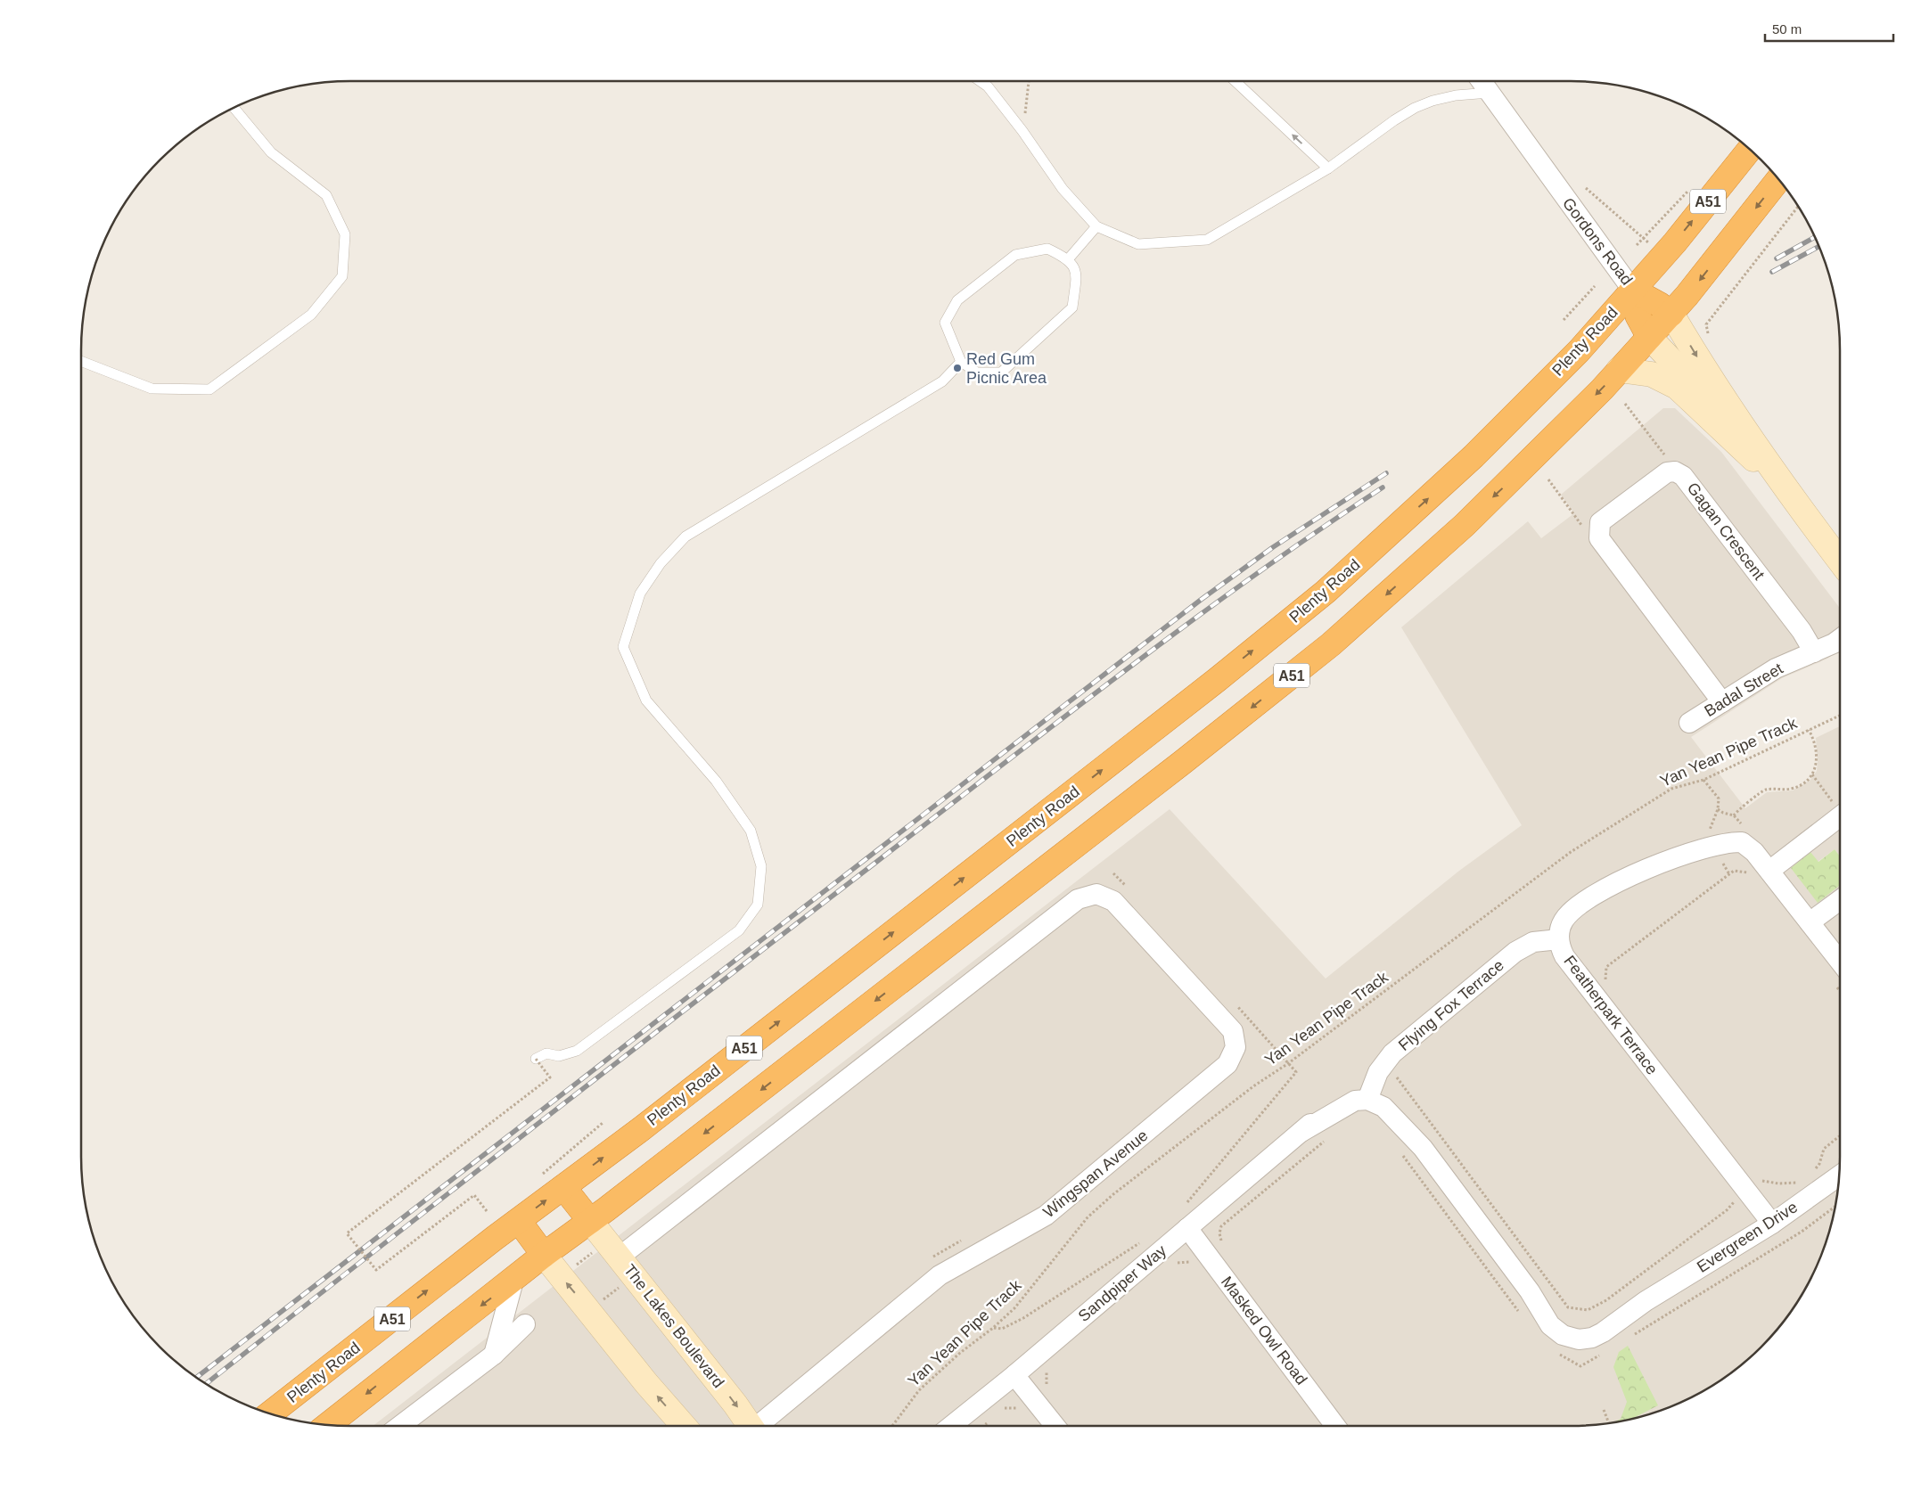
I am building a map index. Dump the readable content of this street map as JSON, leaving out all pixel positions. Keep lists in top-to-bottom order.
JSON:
{
  "streets": {
    "highway": ["A51", "Gordons Road", "Plenty Road"],
    "street": [
      "Gagan Crescent",
      "Badal Street",
      "Flying Fox Terrace",
      "Featherpark Terrace",
      "Wingspan Avenue",
      "Evergreen Drive",
      "Sandpiper Way",
      "The Lakes Boulevard",
      "Masked Owl Road"
    ],
    "path": ["Yan Yean Pipe Track"]
  },
  "crossings": [
    ["A51", "Gordons Road"],
    ["A51", "The Lakes Boulevard"],
    ["Gordons Road", "Plenty Road"],
    ["Gagan Crescent", "Badal Street"],
    ["Flying Fox Terrace", "Featherpark Terrace"],
    ["Flying Fox Terrace", "Evergreen Drive"],
    ["Flying Fox Terrace", "Sandpiper Way"],
    ["Featherpark Terrace", "Evergreen Drive"],
    ["Wingspan Avenue", "The Lakes Boulevard"],
    ["Evergreen Drive", "Sandpiper Way"],
    ["Sandpiper Way", "Masked Owl Road"]
  ],
  "places": ["Red Gum Picnic Area"],
  "scale_bar": "50 m"
}
